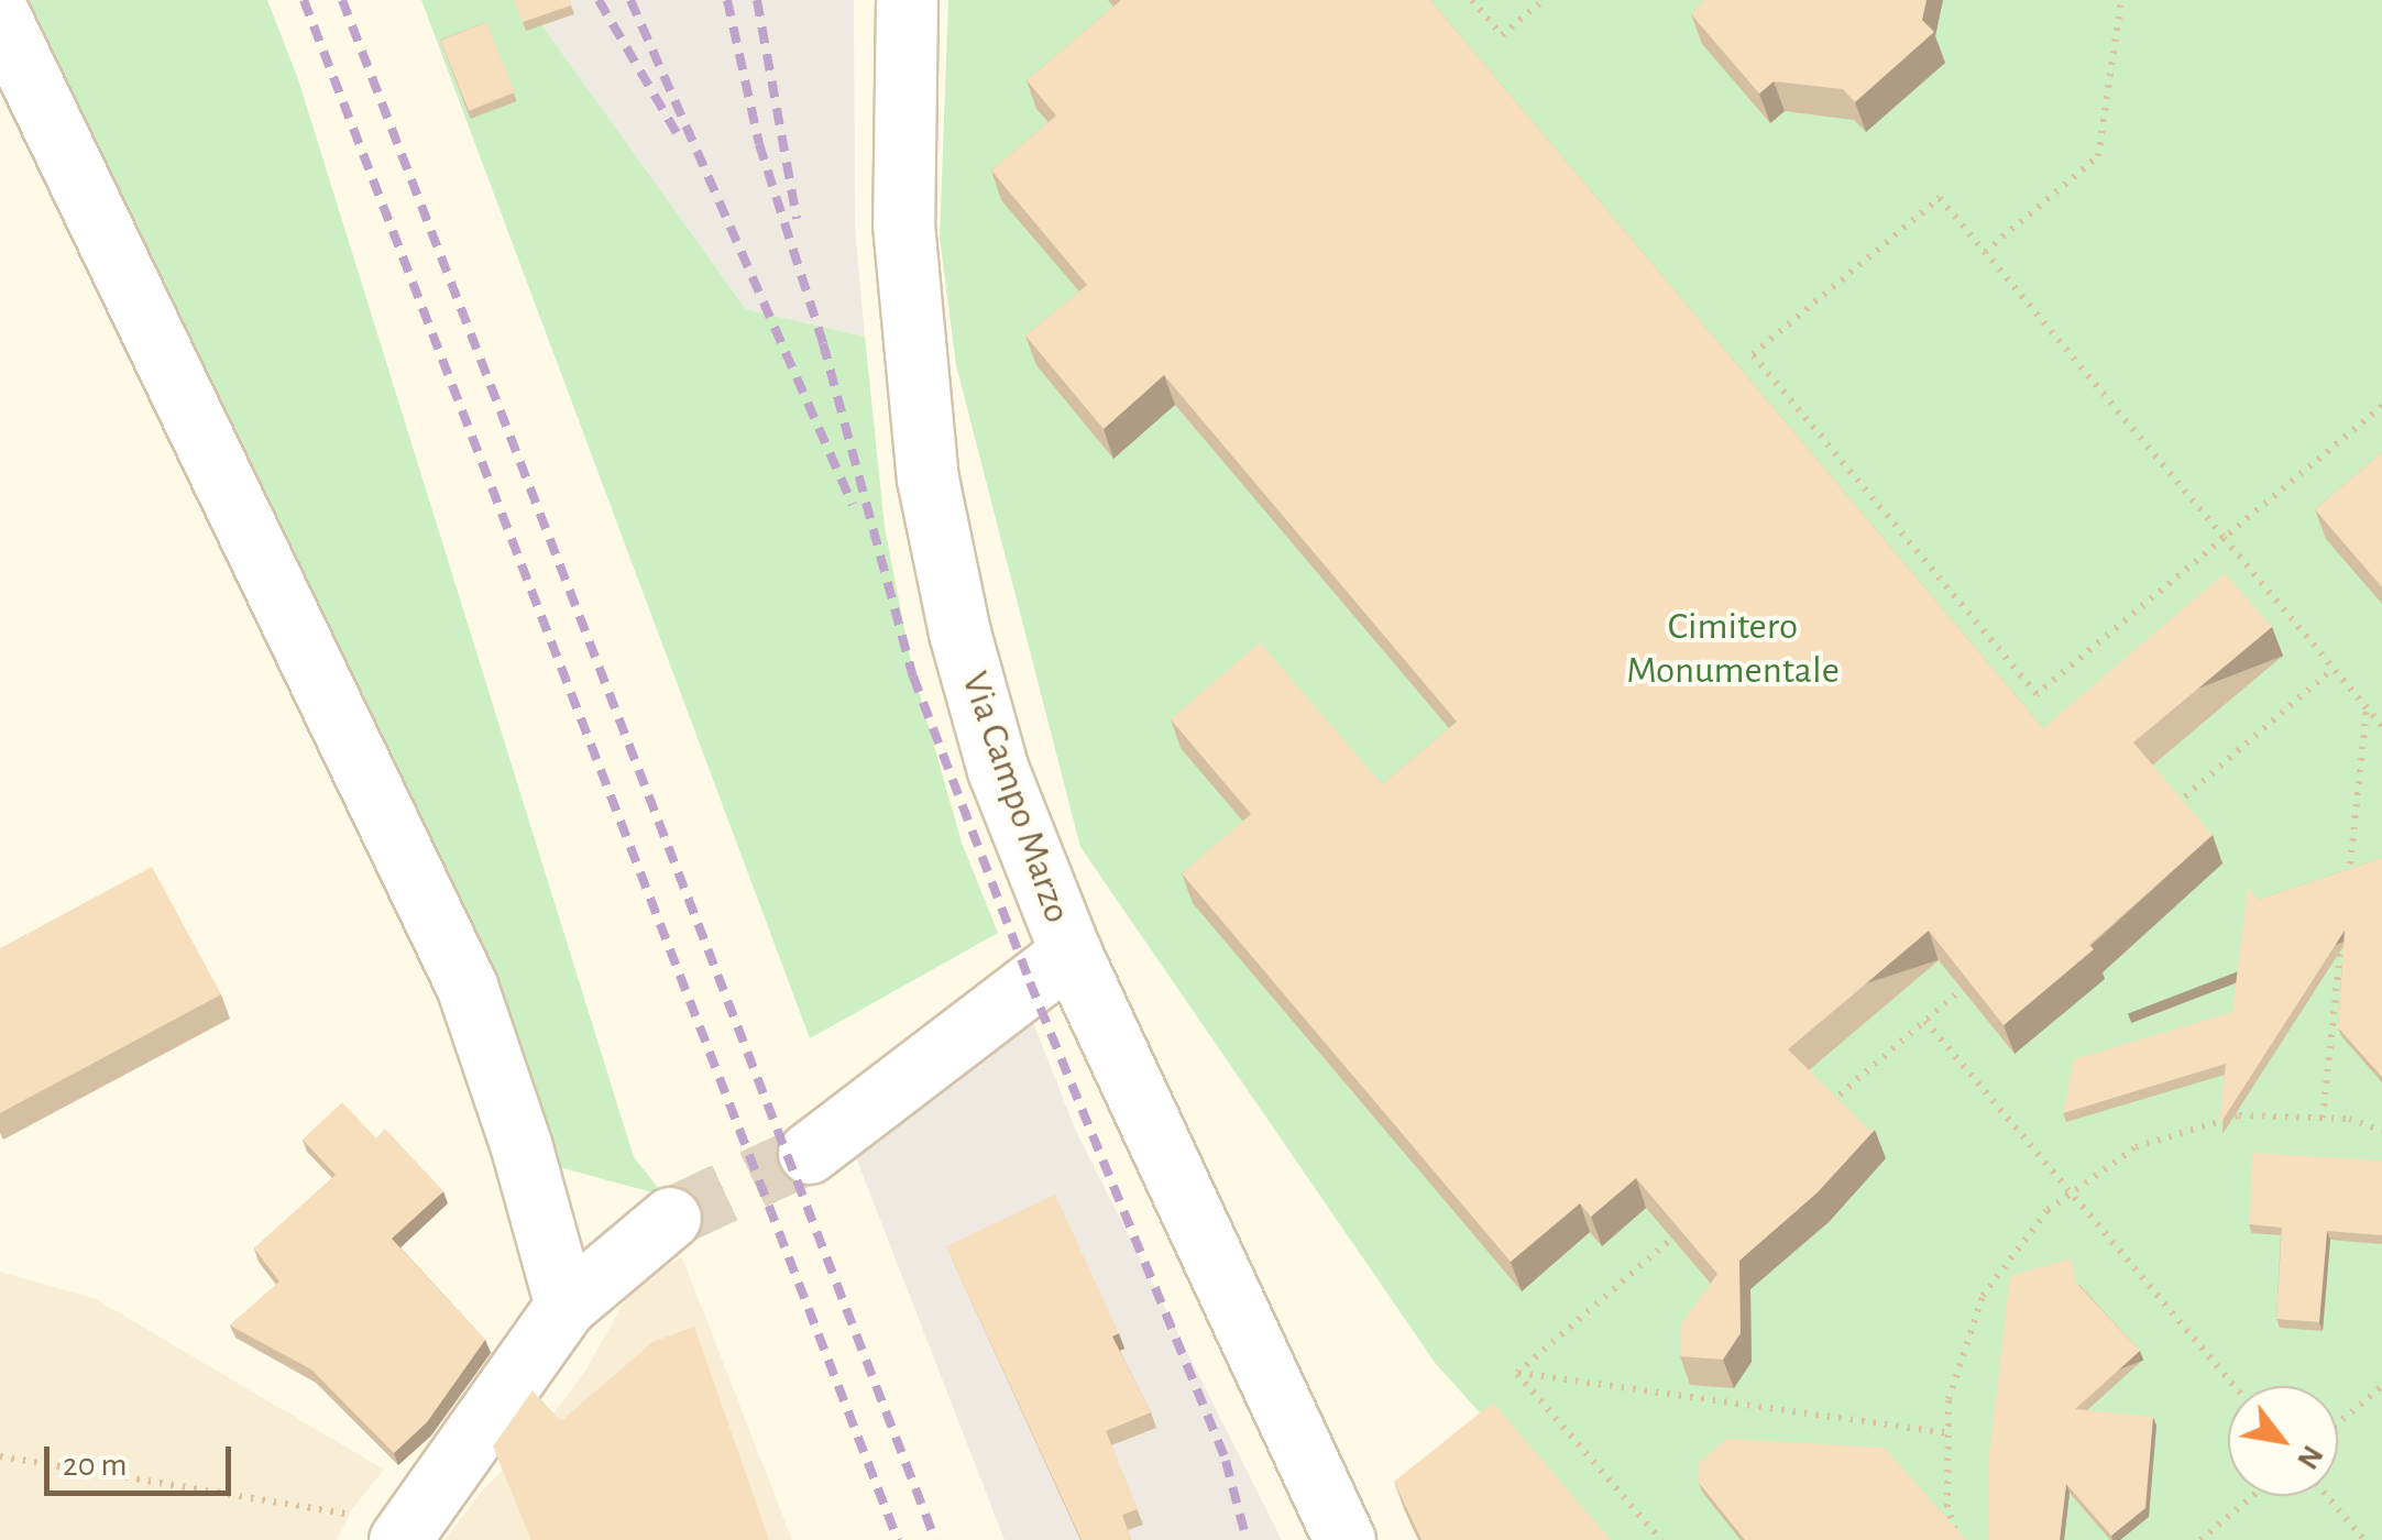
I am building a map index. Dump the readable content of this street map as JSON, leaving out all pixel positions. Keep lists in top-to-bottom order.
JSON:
{
  "streets": {
    "street": ["Via Campo Marzo"]
  },
  "parks": ["Cimitero Monumentale"],
  "scale_bar": "20 m",
  "north": "bottom right"
}
